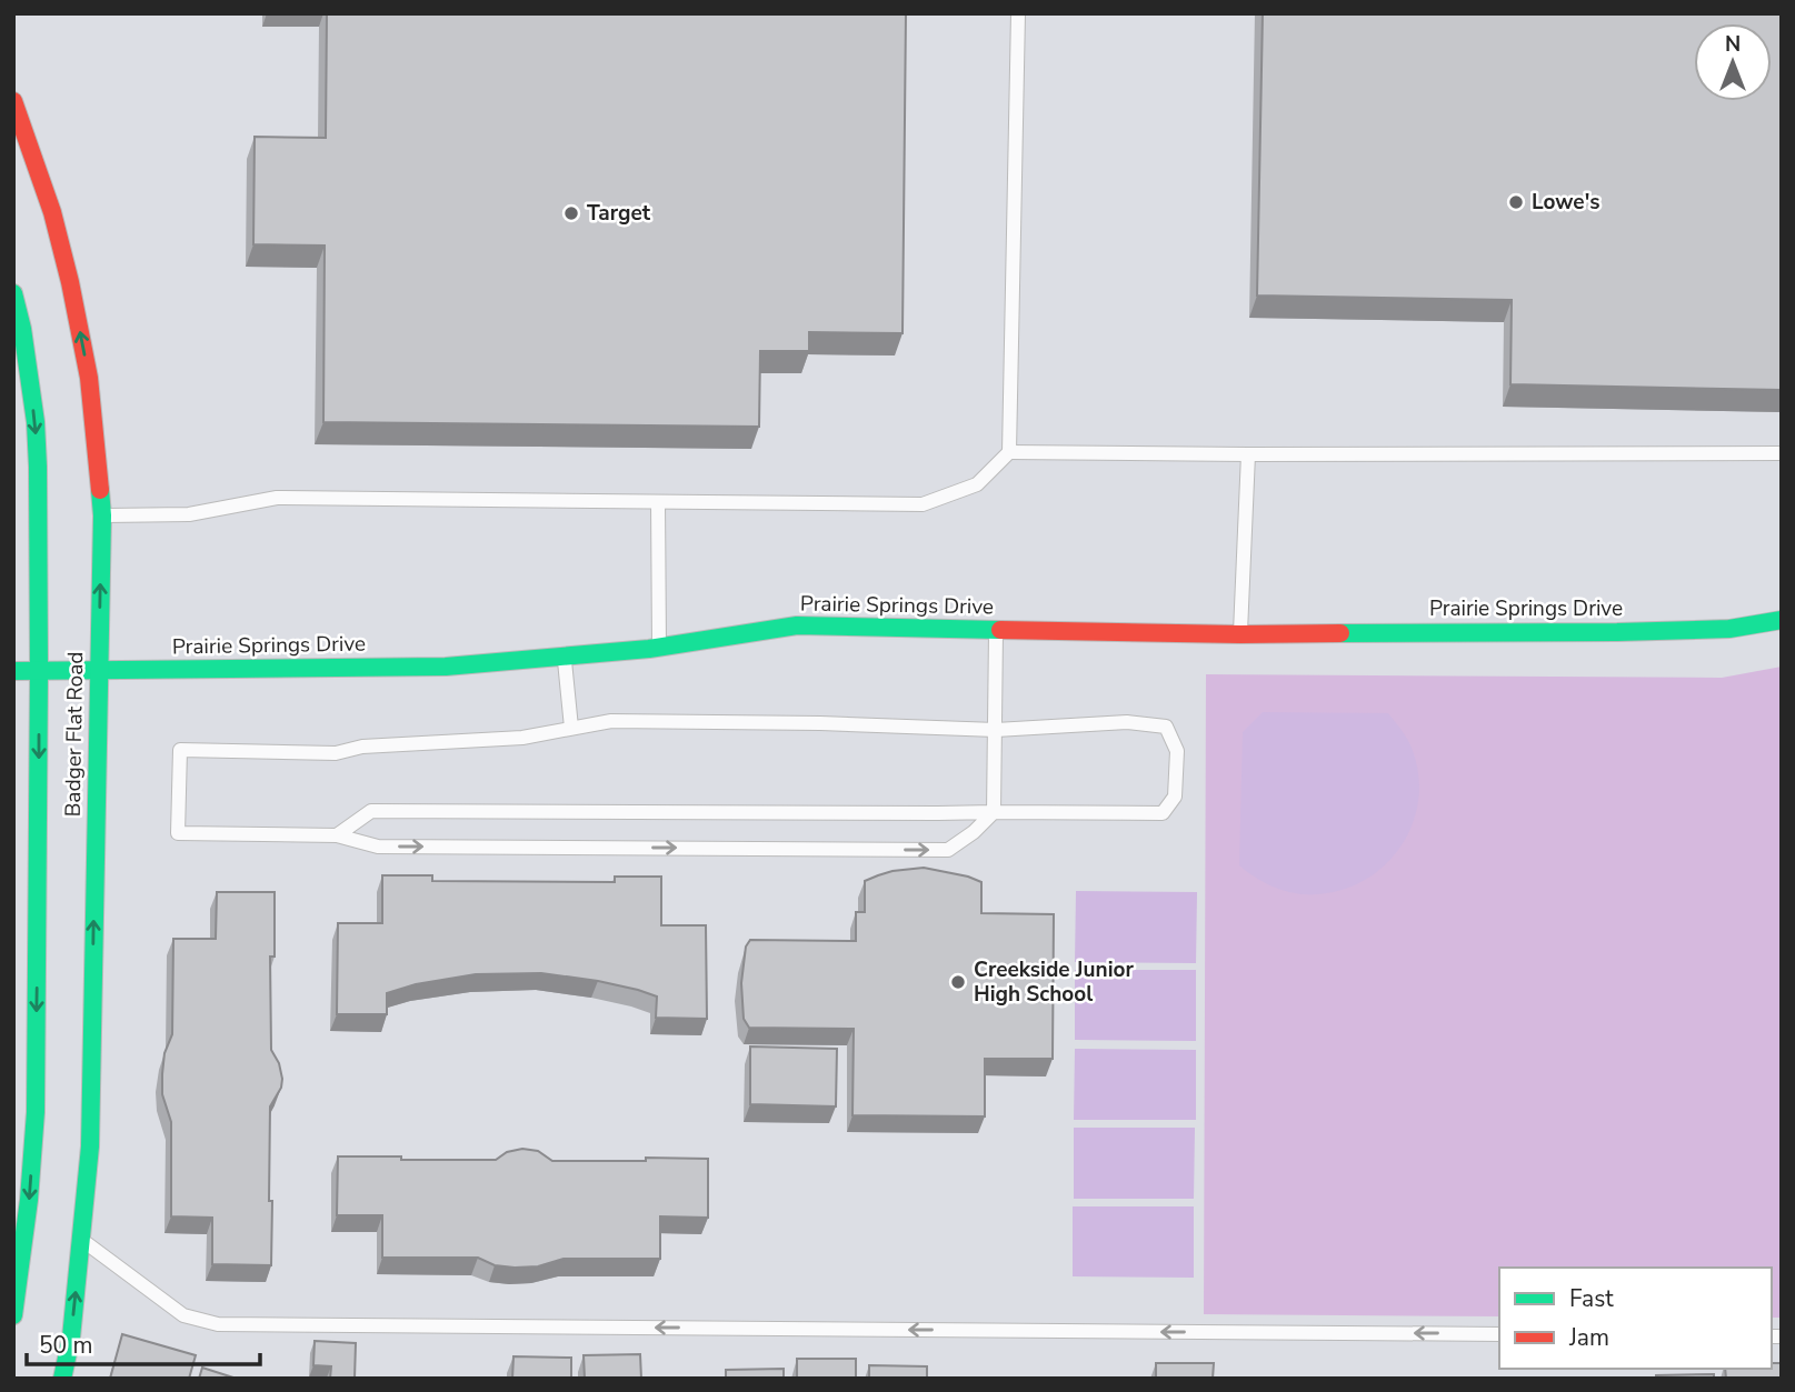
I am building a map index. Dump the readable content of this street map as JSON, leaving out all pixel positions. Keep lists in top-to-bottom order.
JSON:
{
  "streets": {
    "street": ["Prairie Springs Drive", "Badger Flat Road"]
  },
  "crossings": [
    ["Prairie Springs Drive", "Badger Flat Road"]
  ],
  "places": ["Lowe's", "Target", "Creekside Junior High School"],
  "legend": ["Fast", "Jam"],
  "scale_bar": "50 m",
  "north": "top"
}
